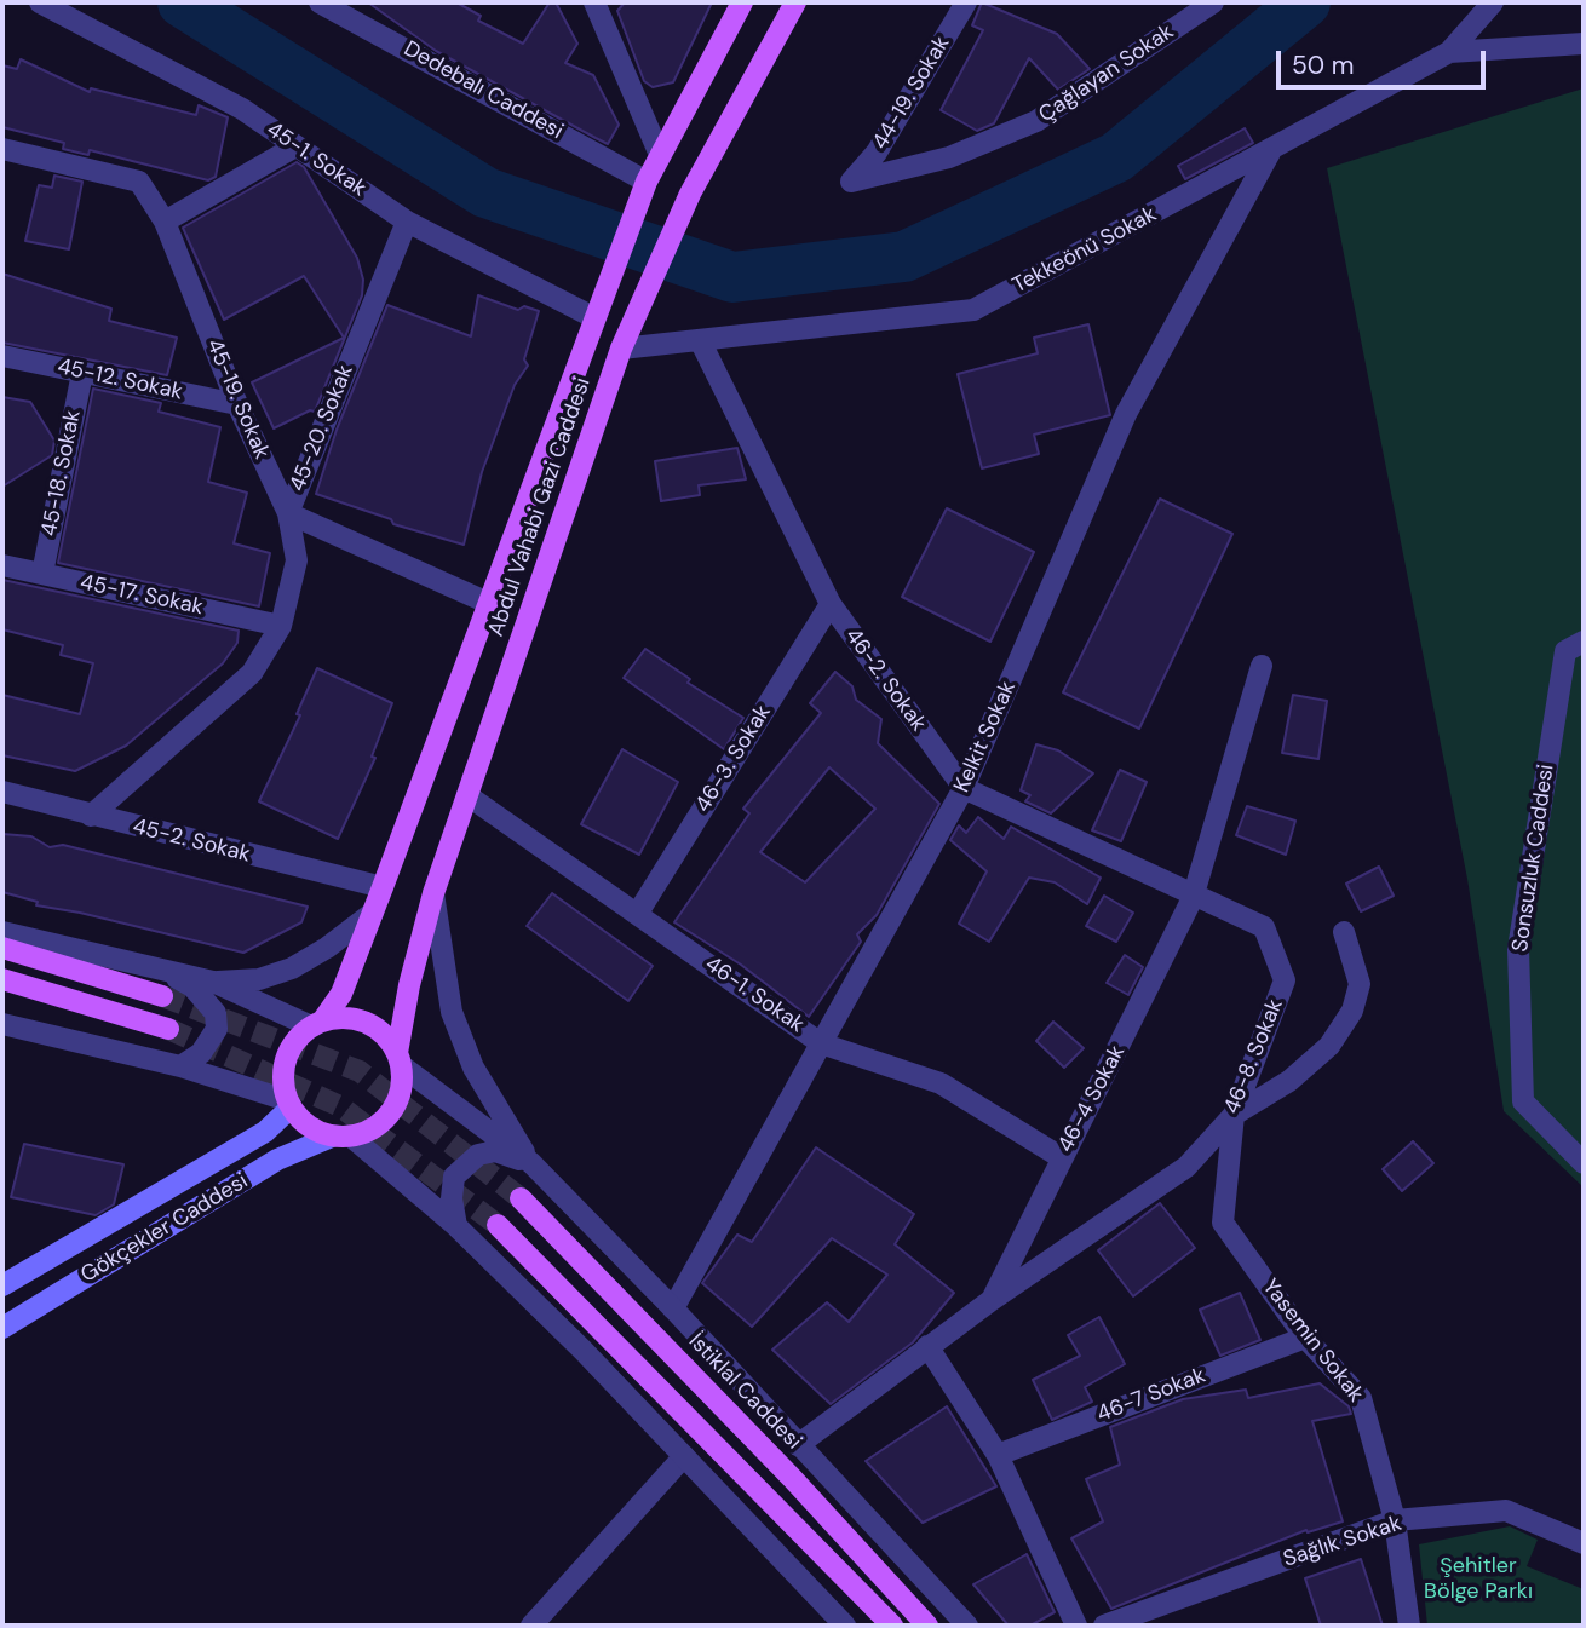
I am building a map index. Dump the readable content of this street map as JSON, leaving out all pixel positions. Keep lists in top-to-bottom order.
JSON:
{
  "streets": {
    "main road": ["Abdul Vahabi Gazi Caddesi", "Gökçekler Caddesi", "İstiklal Caddesi"],
    "street": [
      "Çağlayan Sokak",
      "Dedebalı Caddesi",
      "44-19. Sokak",
      "45-1. Sokak",
      "Tekkeönü Sokak",
      "45-12. Sokak",
      "45-19. Sokak",
      "45-20. Sokak",
      "45-18. Sokak",
      "45-17. Sokak",
      "46-2. Sokak",
      "Kelkit Sokak",
      "46-3. Sokak",
      "45-2. Sokak",
      "Sonsuzluk Caddesi",
      "46-1. Sokak",
      "46-8. Sokak",
      "46-4 Sokak",
      "Yasemin Sokak",
      "46-7 Sokak",
      "Sağlık Sokak"
    ]
  },
  "crossings": [
    ["Çağlayan Sokak", "44-19. Sokak"],
    ["Dedebalı Caddesi", "Abdul Vahabi Gazi Caddesi"],
    ["45-1. Sokak", "45-20. Sokak"],
    ["45-1. Sokak", "Abdul Vahabi Gazi Caddesi"],
    ["Tekkeönü Sokak", "Abdul Vahabi Gazi Caddesi"],
    ["Tekkeönü Sokak", "46-2. Sokak"],
    ["Tekkeönü Sokak", "Kelkit Sokak"],
    ["45-12. Sokak", "45-19. Sokak"],
    ["45-12. Sokak", "45-18. Sokak"],
    ["45-19. Sokak", "45-20. Sokak"],
    ["45-20. Sokak", "45-17. Sokak"],
    ["45-20. Sokak", "45-2. Sokak"],
    ["45-18. Sokak", "45-17. Sokak"],
    ["Abdul Vahabi Gazi Caddesi", "45-2. Sokak"],
    ["Abdul Vahabi Gazi Caddesi", "46-1. Sokak"],
    ["Abdul Vahabi Gazi Caddesi", "Gökçekler Caddesi"],
    ["46-2. Sokak", "Kelkit Sokak"],
    ["46-2. Sokak", "46-3. Sokak"],
    ["46-2. Sokak", "46-8. Sokak"],
    ["46-2. Sokak", "46-4 Sokak"],
    ["Kelkit Sokak", "46-1. Sokak"],
    ["46-3. Sokak", "46-1. Sokak"],
    ["46-1. Sokak", "46-4 Sokak"],
    ["46-8. Sokak", "46-4 Sokak"],
    ["46-8. Sokak", "Yasemin Sokak"],
    ["Yasemin Sokak", "46-7 Sokak"],
    ["Yasemin Sokak", "Sağlık Sokak"]
  ],
  "parks": ["Şehitler Bölge Parkı"],
  "scale_bar": "50 m"
}
